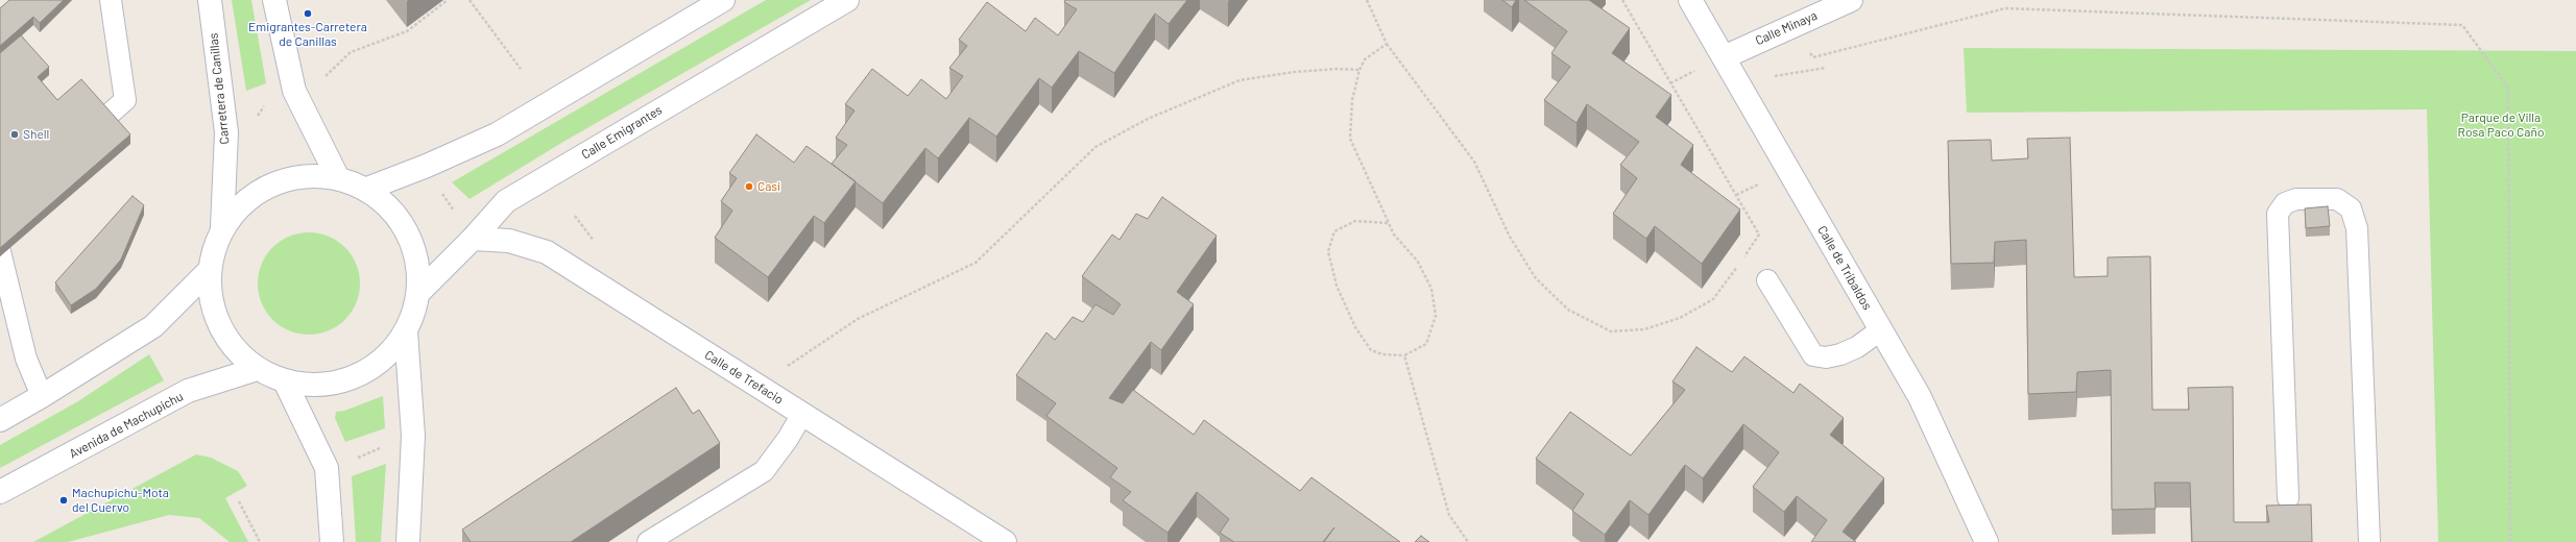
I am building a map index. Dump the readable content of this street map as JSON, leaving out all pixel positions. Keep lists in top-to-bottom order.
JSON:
{
  "streets": {
    "street": [
      "Calle Minaya",
      "Carretera de Canillas",
      "Calle Emigrantes",
      "Calle de Tribaldos",
      "Calle de Trefacio",
      "Avenida de Machupichu"
    ]
  },
  "crossings": [
    ["Calle Minaya", "Calle de Tribaldos"],
    ["Calle Emigrantes", "Calle de Trefacio"]
  ],
  "parks": ["Parque de Villa Rosa Paco Caño"],
  "places": [
    "Emigrantes-Carretera de Canillas",
    "Shell",
    "Casi",
    "Machupichu-Mota del Cuervo"
  ]
}
